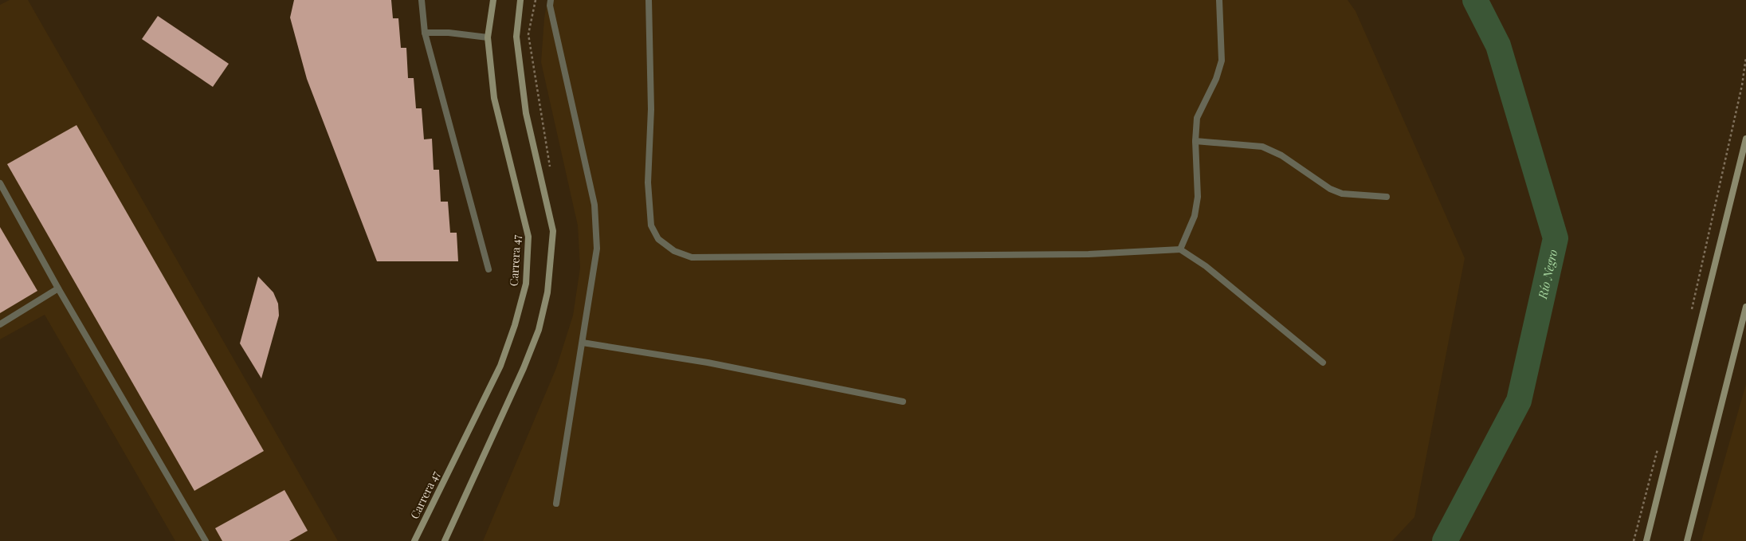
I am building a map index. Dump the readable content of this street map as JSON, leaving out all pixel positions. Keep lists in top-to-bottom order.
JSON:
{
  "streets": {
    "street": ["Carrera 47"]
  },
  "water": ["Río Negro"]
}
